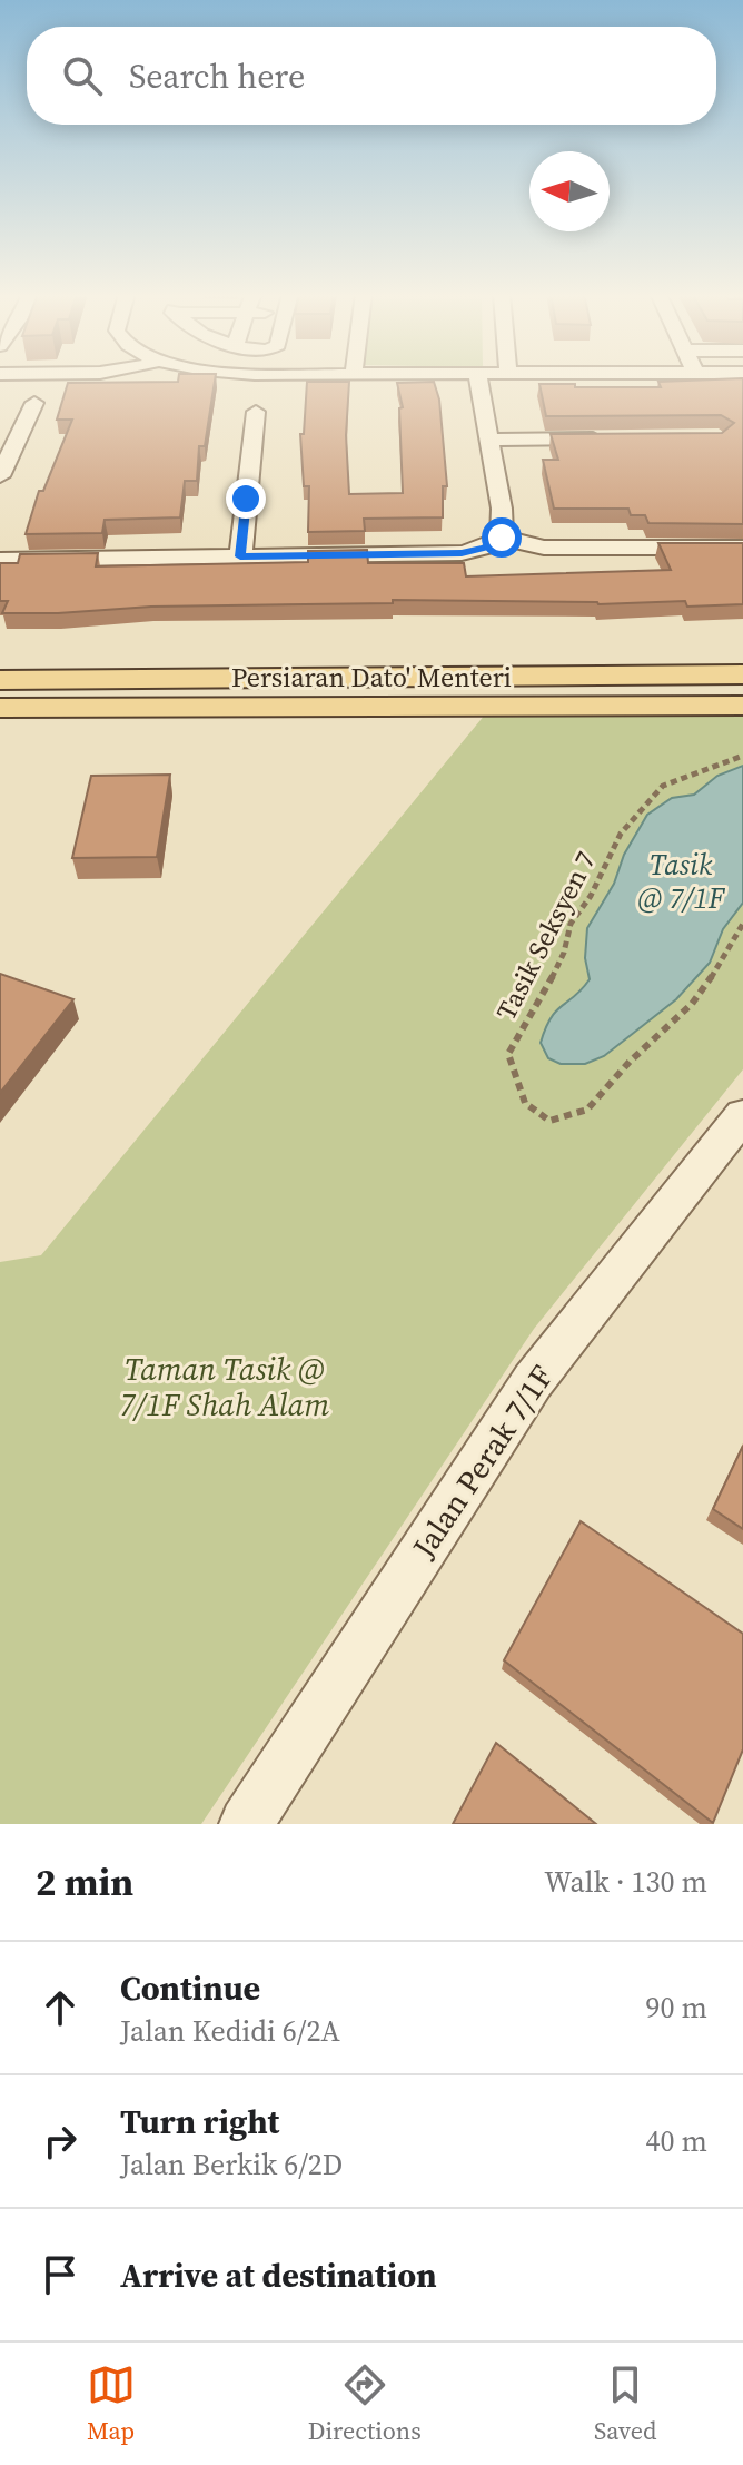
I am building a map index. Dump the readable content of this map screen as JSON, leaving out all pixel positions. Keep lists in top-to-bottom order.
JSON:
{
  "streets": {
    "main road": ["Persiaran Dato' Menteri"],
    "street": ["Jalan Perak 7/1F"],
    "path": ["Tasik Seksyen 7"]
  },
  "water": ["Tasik @ 7/1F"],
  "parks": ["Taman Tasik @ 7/1F Shah Alam"],
  "north": "left",
  "page": {
    "search": "Search here",
    "heading": ["2 min", "Walk · 130 m"],
    "list": [
      ["Continue", "Jalan Kedidi 6/2A", "90 m"],
      ["Turn right", "Jalan Berkik 6/2D", "40 m"],
      "Arrive at destination"
    ],
    "nav": ["Map", "Directions", "Saved"]
  }
}
